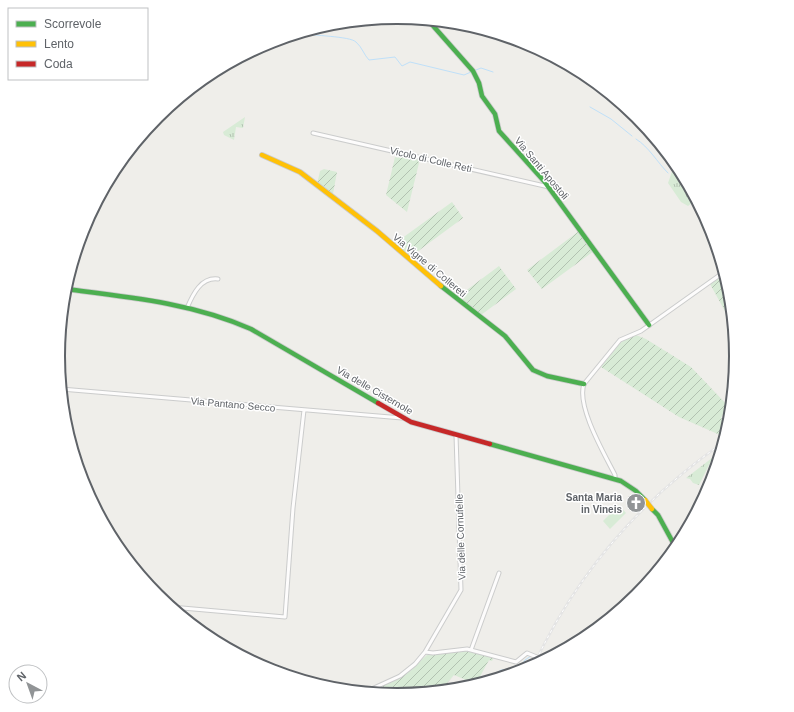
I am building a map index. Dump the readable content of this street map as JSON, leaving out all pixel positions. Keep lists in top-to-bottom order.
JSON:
{
  "streets": {
    "street": [
      "Vicolo di Colle Reti",
      "Via Santi Apostoli",
      "Via Vigne di Collereti",
      "Via delle Cisternole",
      "Via Pantano Secco",
      "Via delle Cornufelle"
    ]
  },
  "crossings": [
    ["Vicolo di Colle Reti", "Via Santi Apostoli"],
    ["Via delle Cisternole", "Via Pantano Secco"],
    ["Via delle Cisternole", "Via delle Cornufelle"]
  ],
  "places": {
    "church": ["Santa Maria in Vineis"]
  },
  "legend": ["Scorrevole", "Lento", "Coda"],
  "north": "top left"
}
